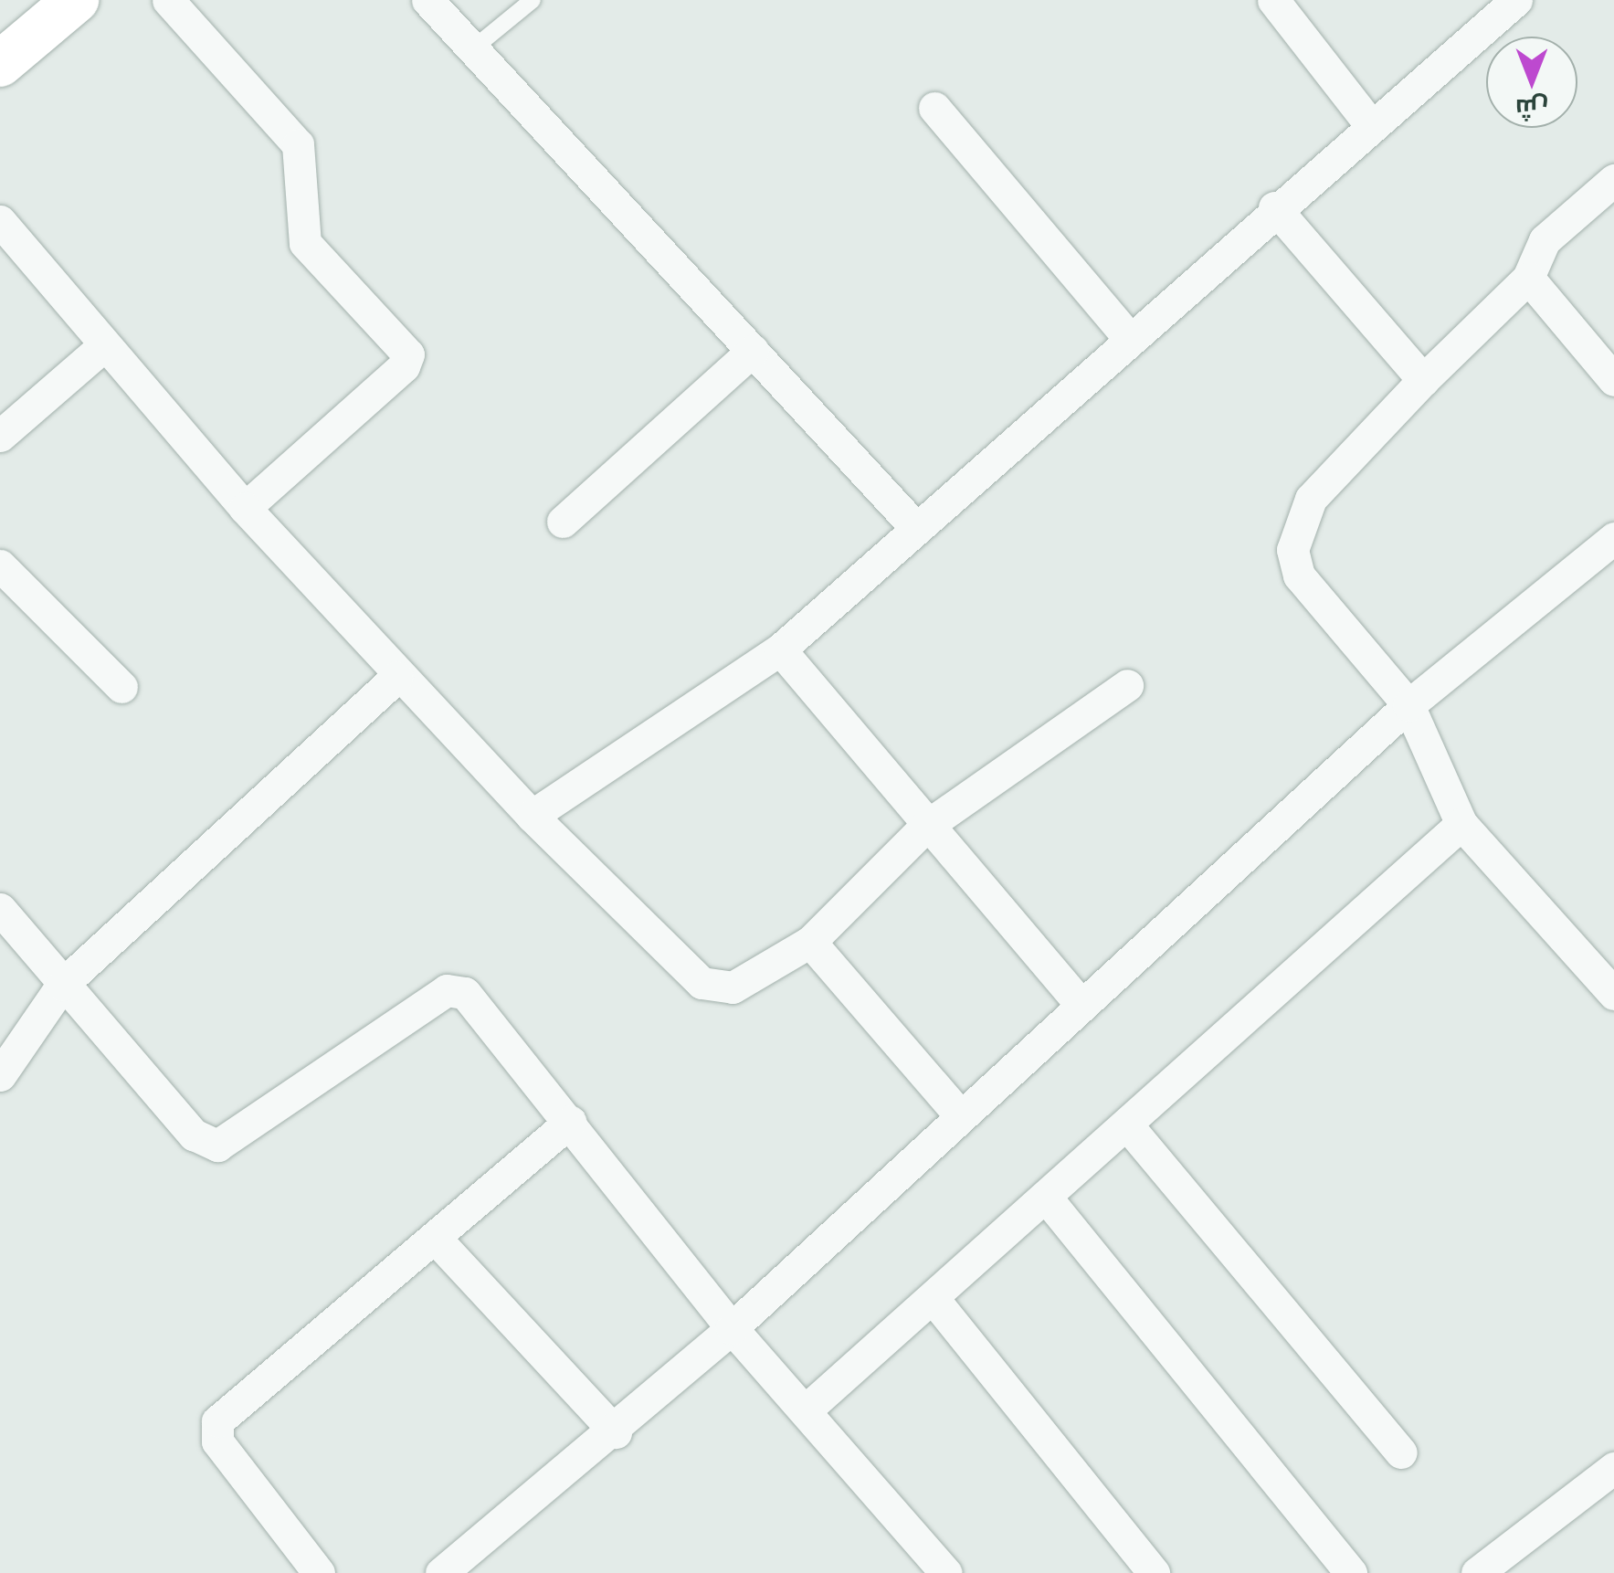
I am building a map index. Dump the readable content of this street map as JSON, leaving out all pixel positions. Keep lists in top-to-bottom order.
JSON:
{
  "north": "bottom"
}
